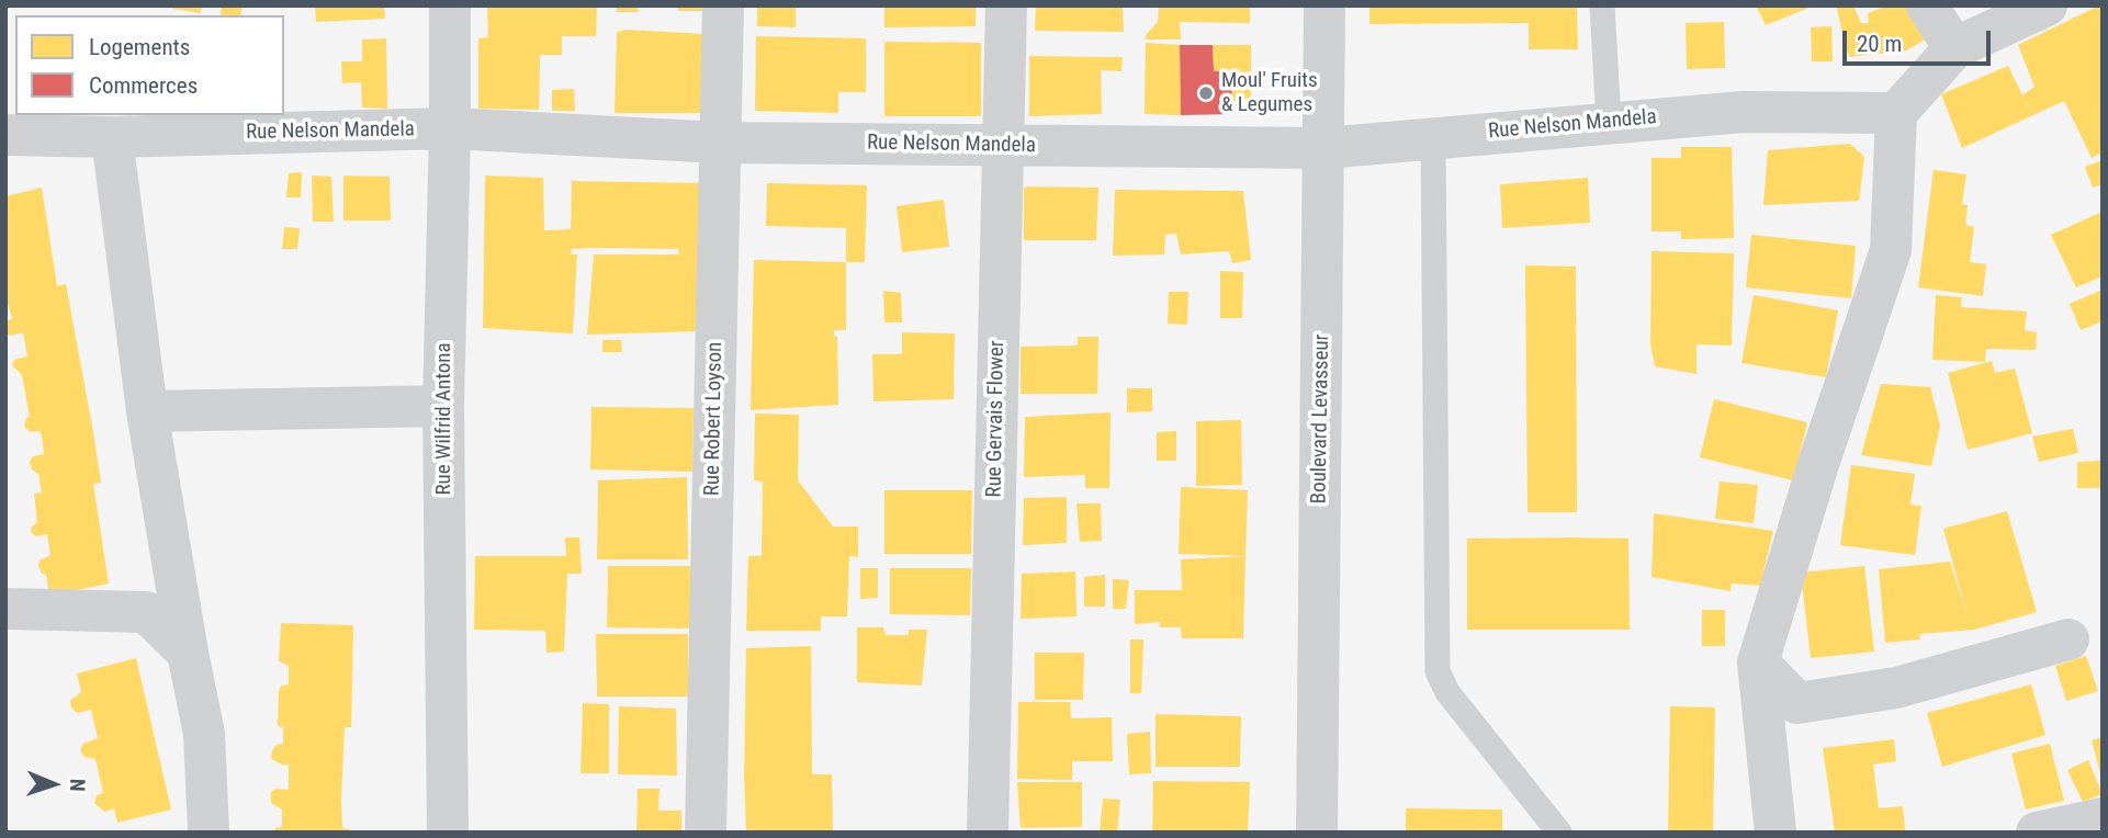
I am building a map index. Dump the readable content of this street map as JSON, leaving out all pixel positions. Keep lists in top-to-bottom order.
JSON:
{
  "streets": {
    "street": [
      "Rue Nelson Mandela",
      "Rue Wilfrid Antona",
      "Rue Robert Loyson",
      "Rue Gervais Flower",
      "Boulevard Levasseur"
    ]
  },
  "crossings": [
    ["Rue Nelson Mandela", "Rue Wilfrid Antona"],
    ["Rue Nelson Mandela", "Rue Robert Loyson"],
    ["Rue Nelson Mandela", "Rue Gervais Flower"],
    ["Rue Nelson Mandela", "Boulevard Levasseur"]
  ],
  "places": ["Moul' Fruits & Legumes"],
  "legend": ["Logements", "Commerces"],
  "scale_bar": "20 m",
  "north": "right"
}
